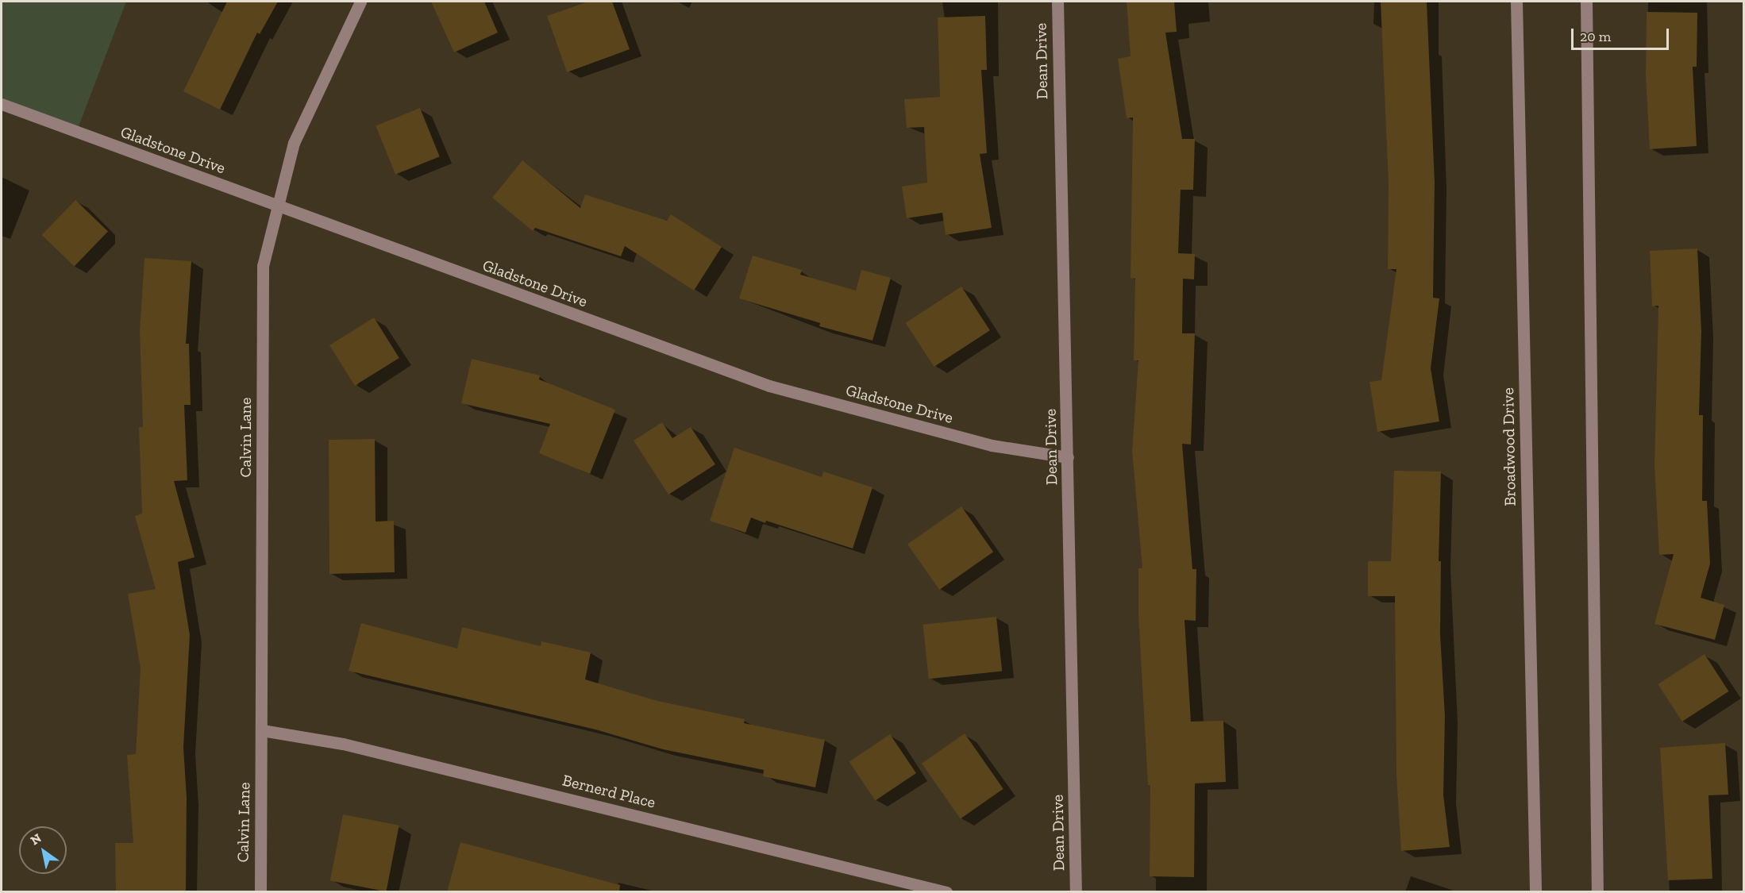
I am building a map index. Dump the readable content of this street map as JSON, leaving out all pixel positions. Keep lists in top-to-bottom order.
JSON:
{
  "streets": {
    "street": [
      "Dean Drive",
      "Gladstone Drive",
      "Calvin Lane",
      "Broadwood Drive",
      "Bernerd Place"
    ]
  },
  "crossings": [
    ["Dean Drive", "Gladstone Drive"],
    ["Gladstone Drive", "Calvin Lane"],
    ["Calvin Lane", "Bernerd Place"]
  ],
  "scale_bar": "20 m",
  "north": "top left"
}
